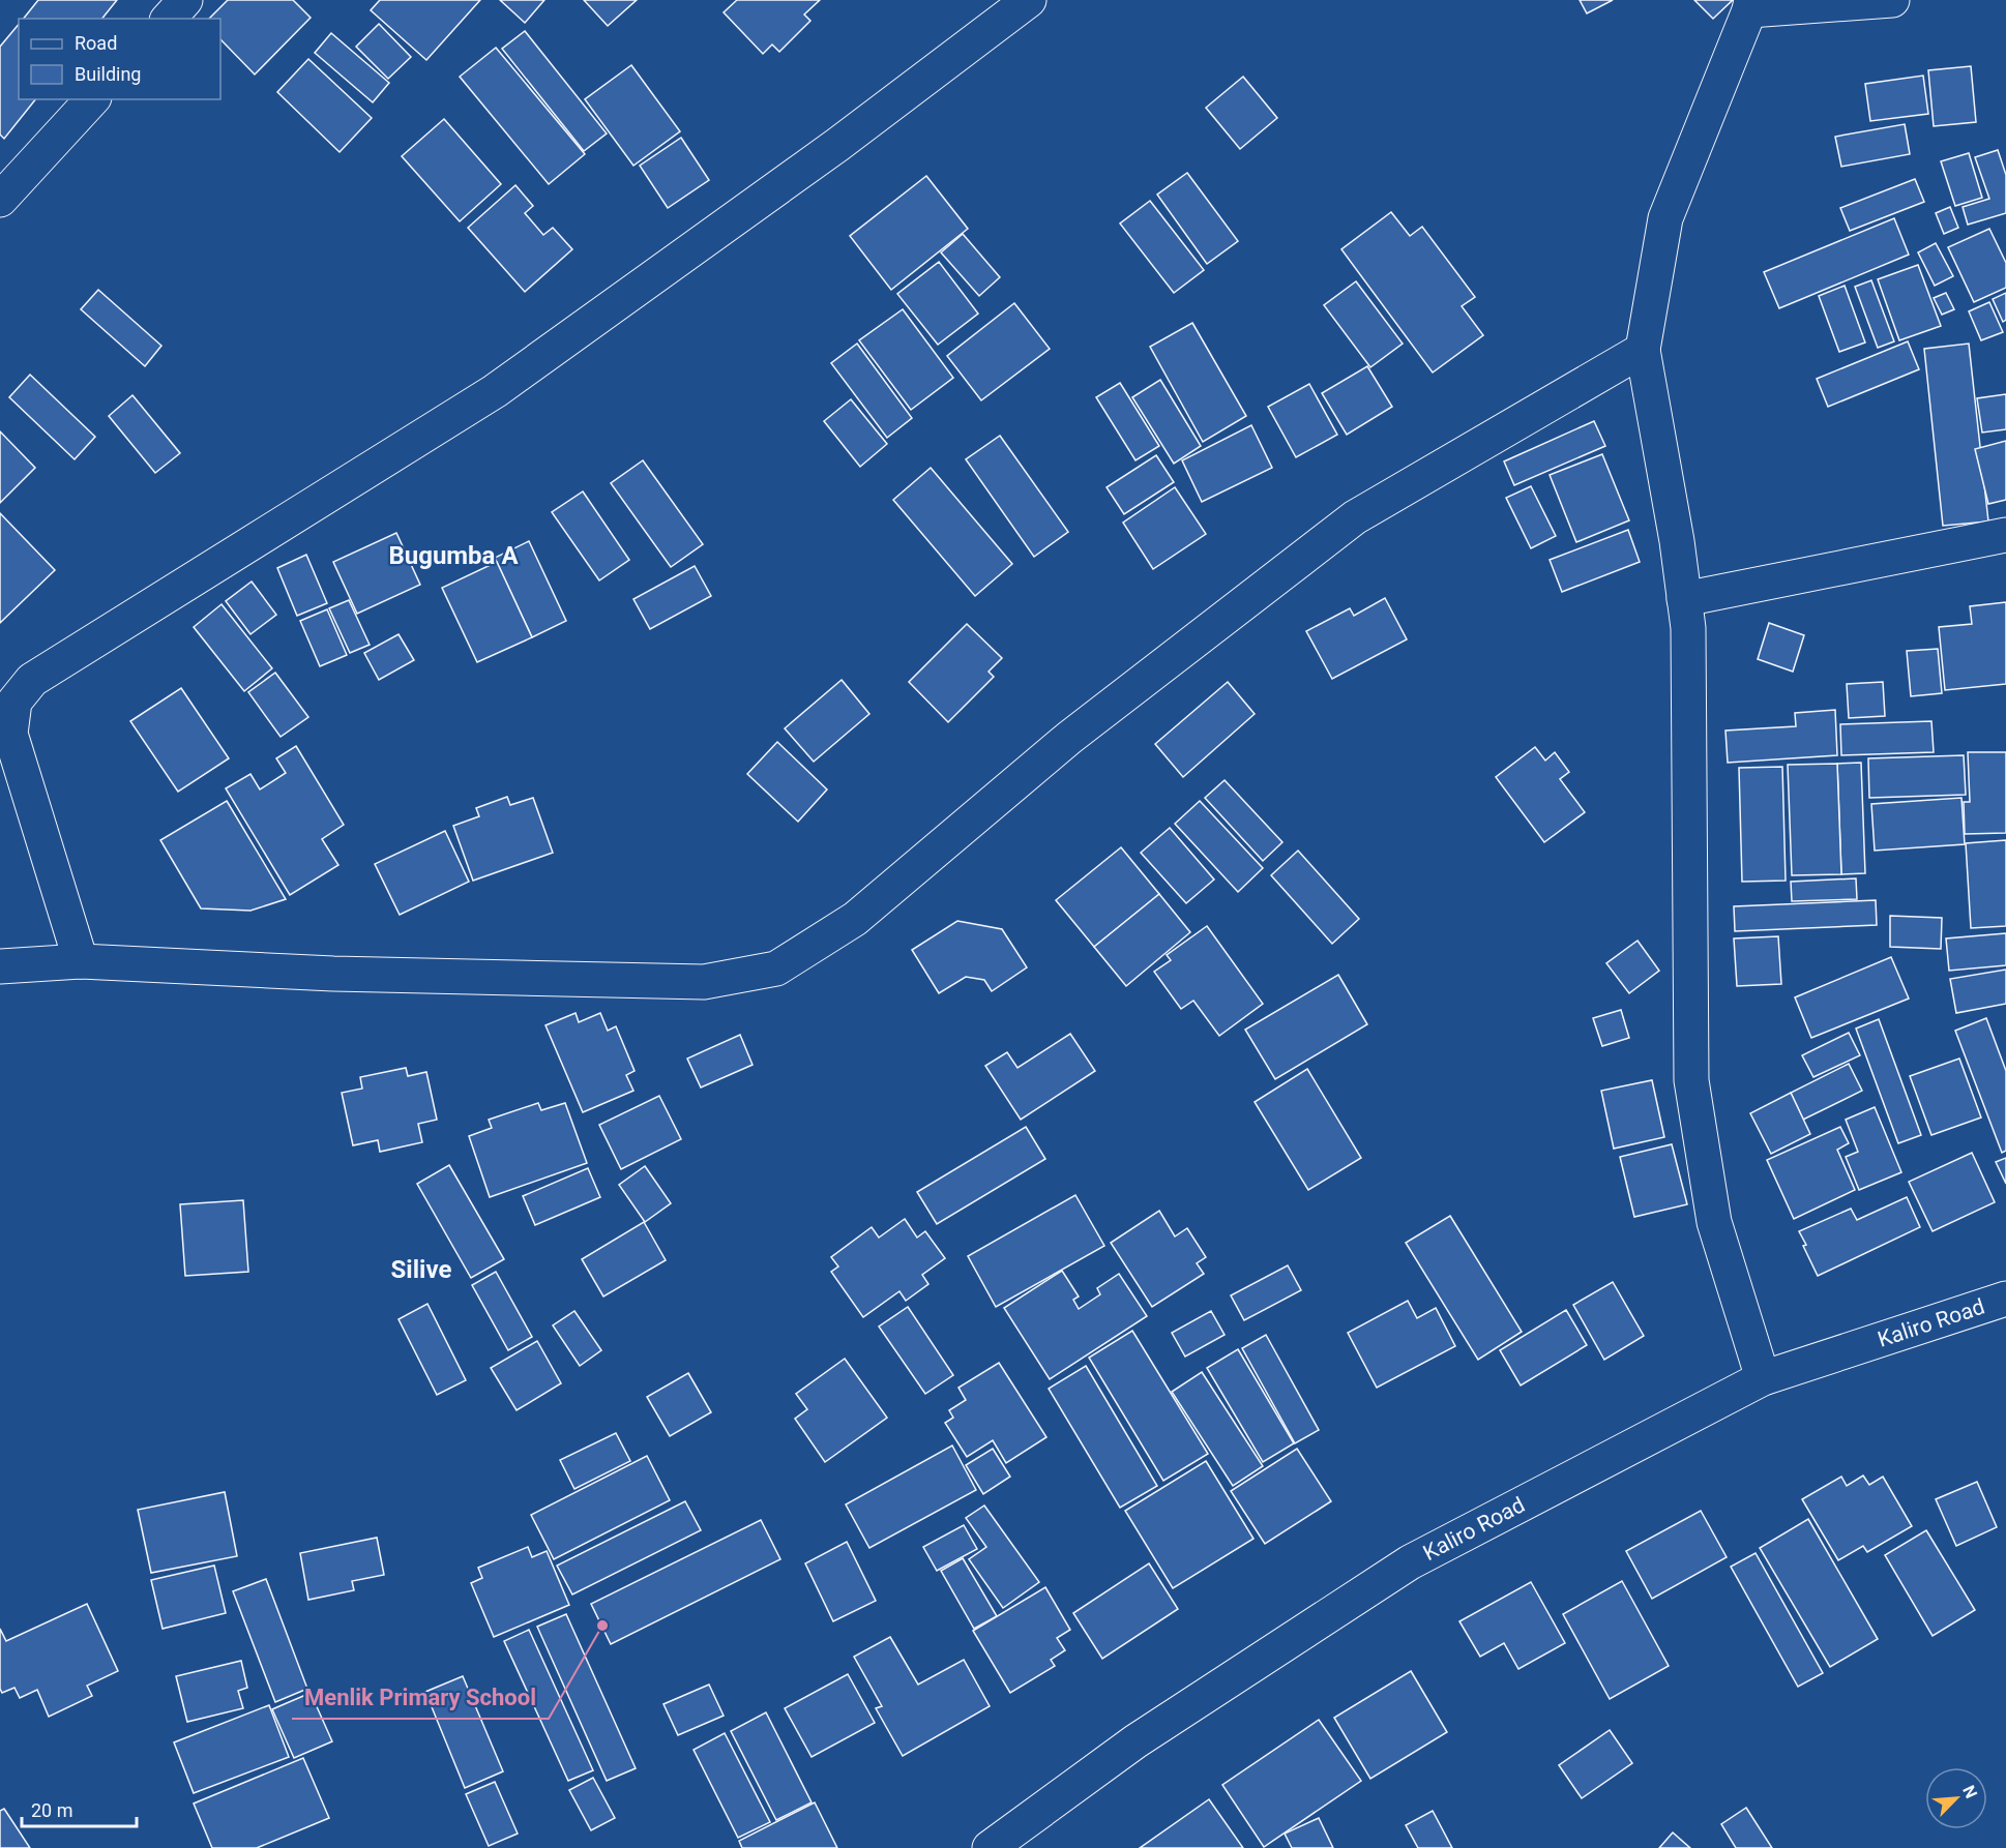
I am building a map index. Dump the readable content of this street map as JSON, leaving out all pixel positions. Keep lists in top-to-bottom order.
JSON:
{
  "streets": {
    "street": ["Kaliro Road"]
  },
  "districts": ["Bugumba A", "Silive"],
  "places": ["Menlik Primary School"],
  "legend": ["Road", "Building"],
  "scale_bar": "20 m",
  "north": "top right"
}
